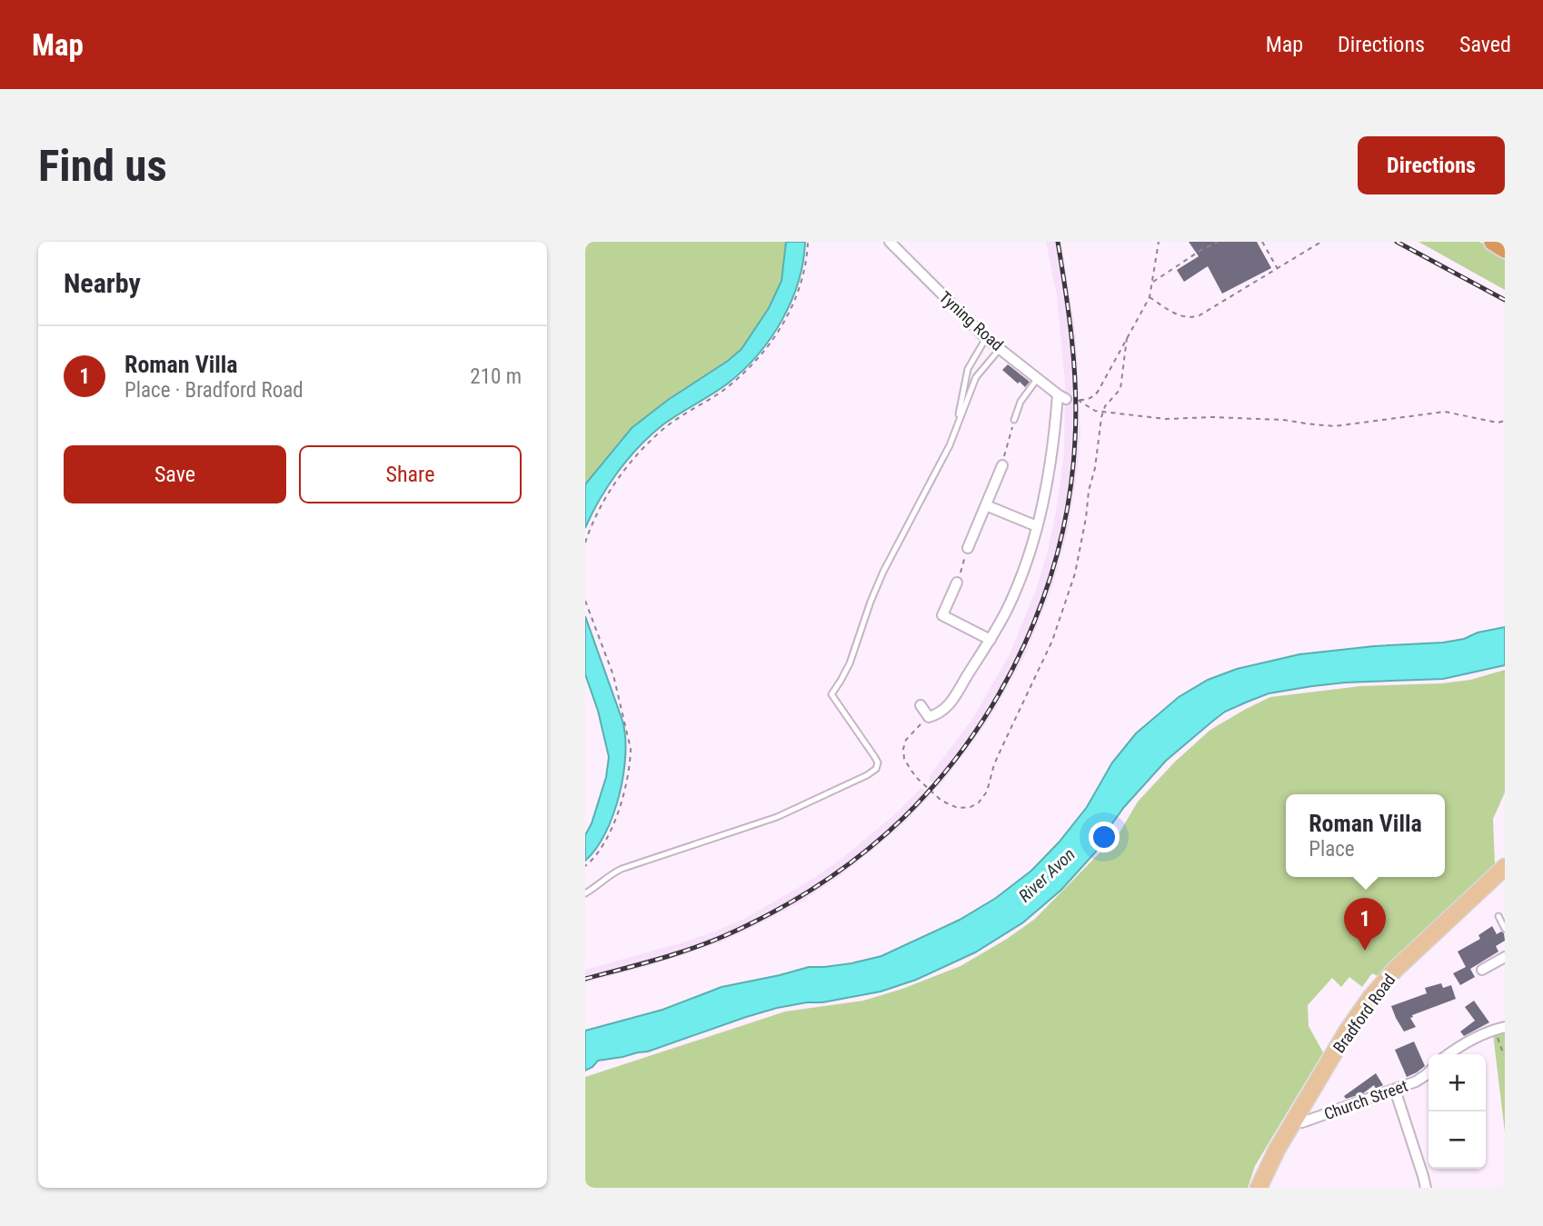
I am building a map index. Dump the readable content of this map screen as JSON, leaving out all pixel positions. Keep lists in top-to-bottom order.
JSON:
{
  "streets": {
    "main road": ["Bradford Road"],
    "street": ["Tyning Road", "Church Street"]
  },
  "crossings": [
    ["Bradford Road", "Church Street"]
  ],
  "water": ["River Avon"],
  "page": {
    "header": "Map",
    "nav": ["Map", "Directions", "Saved"],
    "buttons": [
      "Directions",
      ["Save", "Share"]
    ],
    "title": "Find us",
    "heading": "Nearby",
    "list": [
      {
        "mark": "1",
        "name": "Roman Villa",
        "note": "Place · Bradford Road",
        "value": "210 m"
      }
    ],
    "popup": ["Roman Villa", "Place"],
    "pins": "1",
    "map_buttons": ["+", "−"]
  }
}
